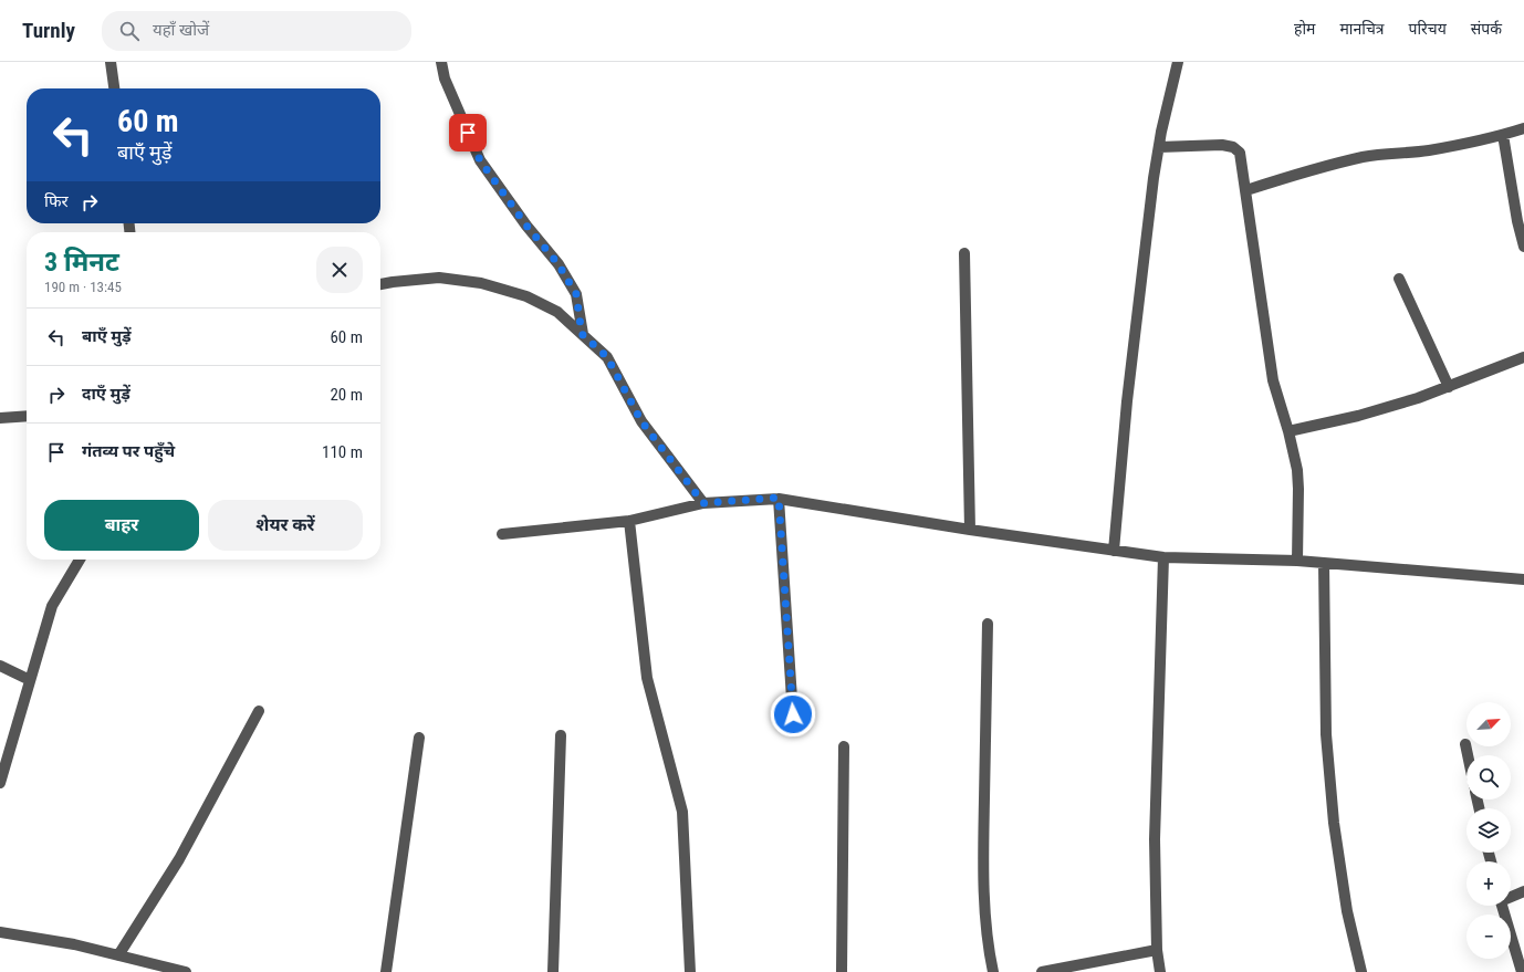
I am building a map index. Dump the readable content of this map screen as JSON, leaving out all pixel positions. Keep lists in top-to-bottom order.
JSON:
{
  "north": "top right",
  "page": {
    "header": "Turnly",
    "search": "यहाँ खोजें",
    "nav": [
      "होम",
      "मानचित्र",
      "परिचय",
      "संपर्क"
    ],
    "turn": ["60 m", "बाएँ मुड़ें"],
    "then": "फिर",
    "heading": ["3 मिनट", "190 m · 13:45"],
    "list": [
      {
        "name": "बाएँ मुड़ें",
        "value": "60 m"
      },
      {
        "name": "दाएँ मुड़ें",
        "value": "20 m"
      },
      {
        "name": "गंतव्य पर पहुँचे",
        "value": "110 m"
      }
    ],
    "buttons": ["बाहर", "शेयर करें"],
    "map_buttons": ["+", "−"]
  }
}
